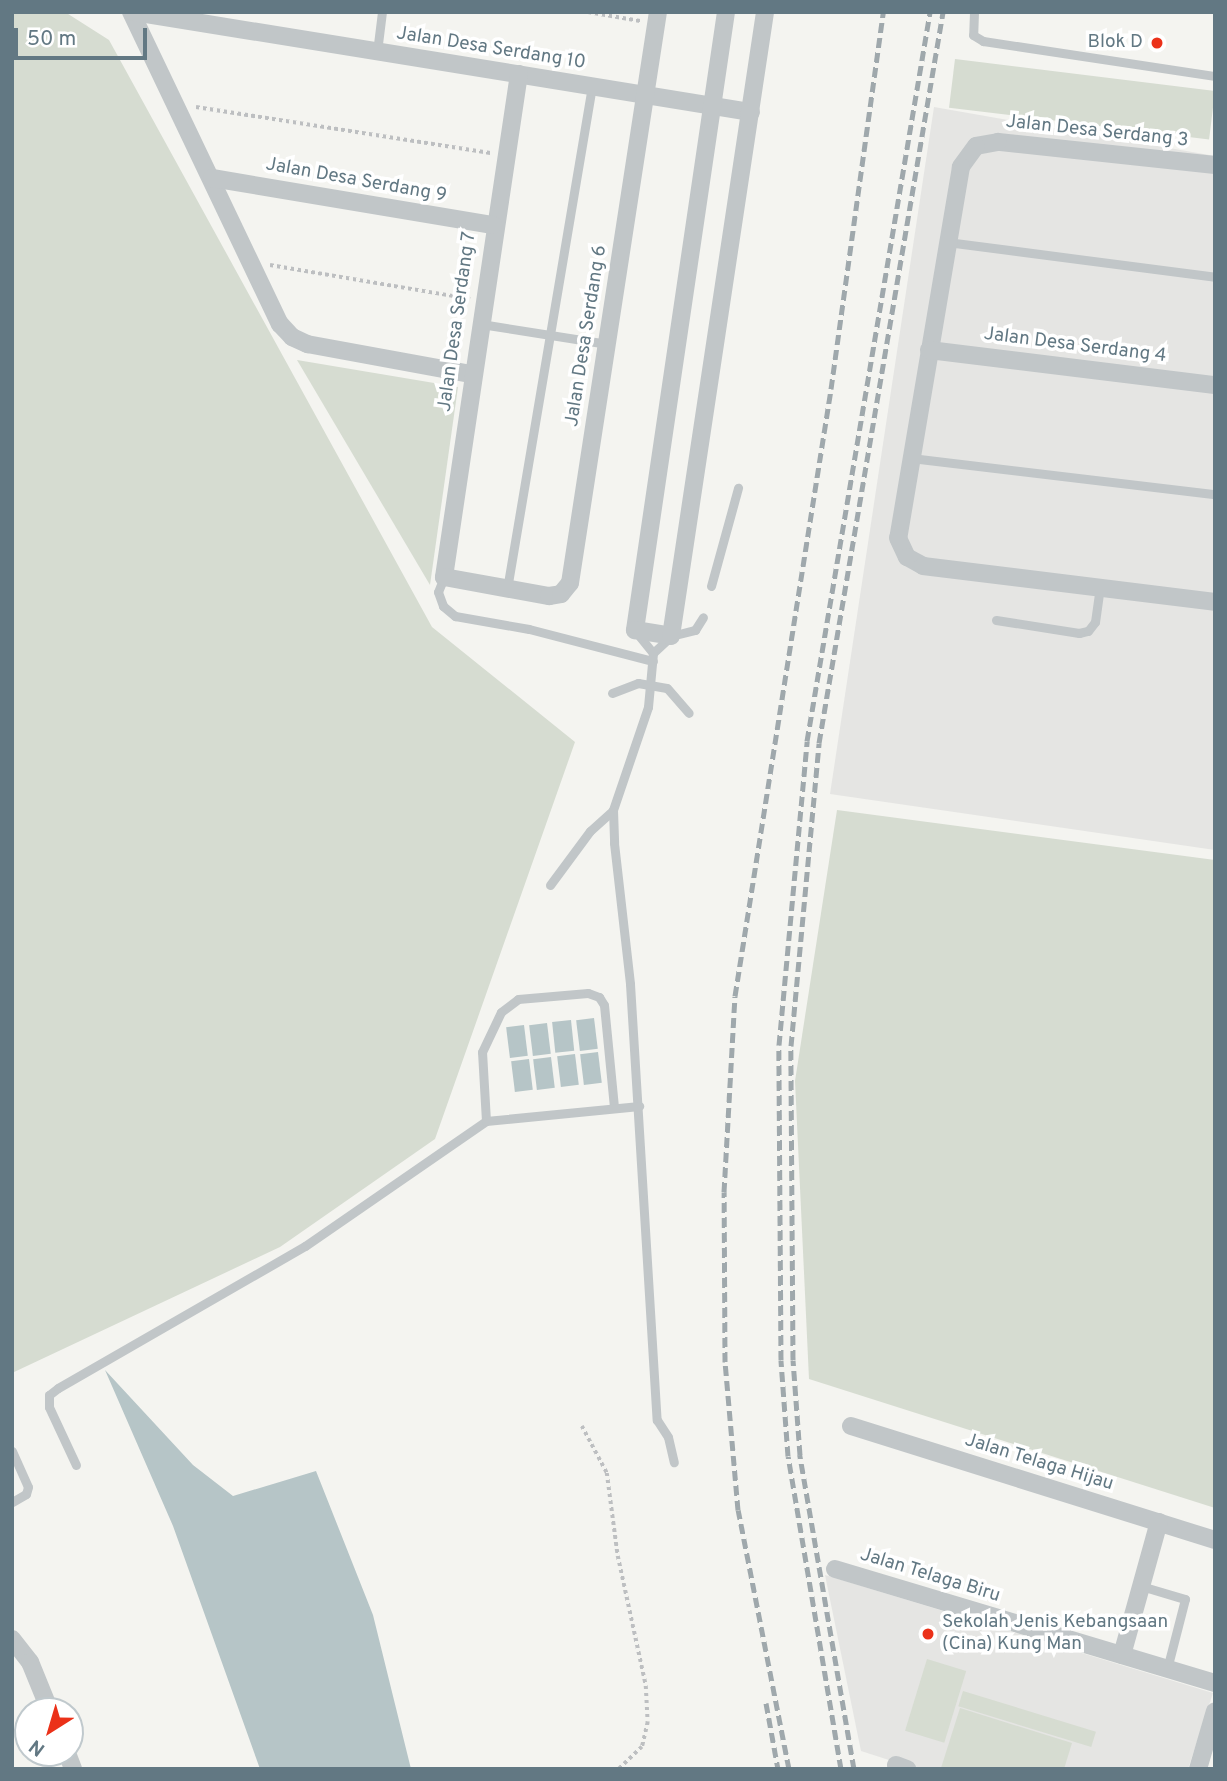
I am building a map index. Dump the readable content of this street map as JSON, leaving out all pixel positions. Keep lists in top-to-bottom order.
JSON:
{
  "streets": {
    "street": [
      "Jalan Desa Serdang 10",
      "Jalan Desa Serdang 3",
      "Jalan Desa Serdang 9",
      "Jalan Desa Serdang 7",
      "Jalan Desa Serdang 6",
      "Jalan Desa Serdang 4",
      "Jalan Telaga Hijau",
      "Jalan Telaga Biru"
    ]
  },
  "crossings": [
    ["Jalan Desa Serdang 10", "Jalan Desa Serdang 7"],
    ["Jalan Desa Serdang 10", "Jalan Desa Serdang 6"],
    ["Jalan Desa Serdang 9", "Jalan Desa Serdang 7"]
  ],
  "places": ["Blok D", "Sekolah Jenis Kebangsaan (Cina) Kung Man"],
  "scale_bar": "50 m",
  "north": "bottom left"
}
